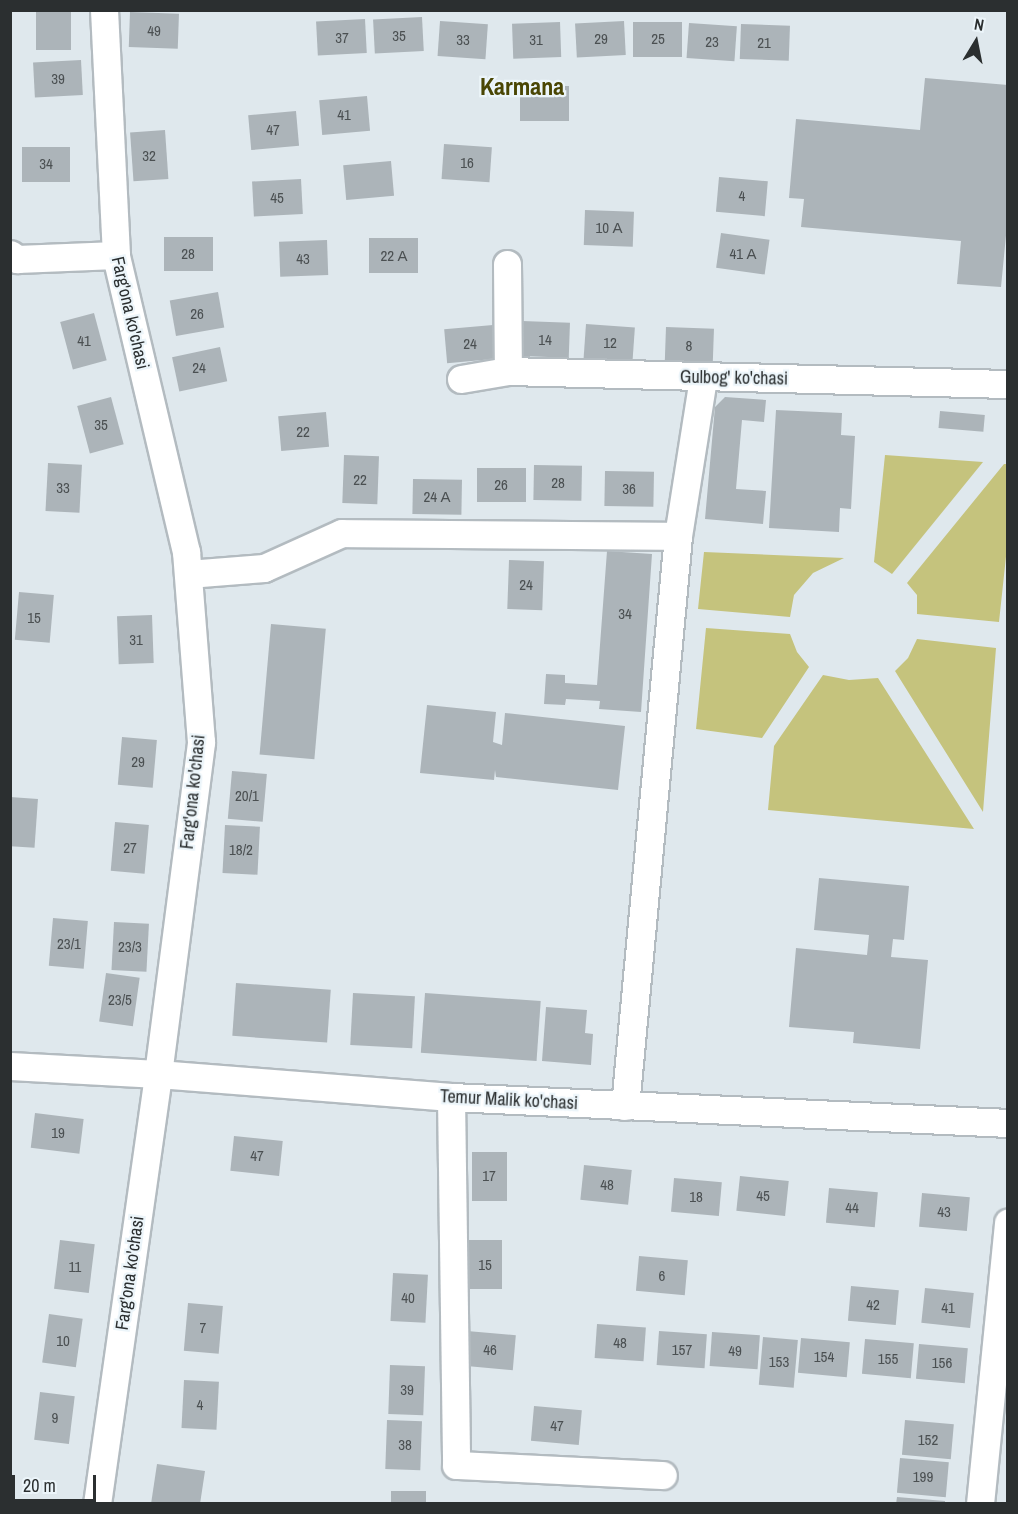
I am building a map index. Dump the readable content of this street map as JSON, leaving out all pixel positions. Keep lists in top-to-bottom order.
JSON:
{
  "streets": {
    "street": ["Farg'ona ko'chasi", "Gulbog' ko'chasi", "Temur Malik ko'chasi"]
  },
  "crossings": [
    ["Farg'ona ko'chasi", "Temur Malik ko'chasi"]
  ],
  "districts": ["Karmana"],
  "house_numbers": [
    "49",
    "35",
    "37",
    "29",
    "25",
    "33",
    "31",
    "23",
    "21",
    "39",
    "41",
    "47",
    "32",
    "16",
    "34",
    "4",
    "45",
    "10 А",
    "28",
    "41 А",
    "22 А",
    "43",
    "26",
    "14",
    "41",
    "12",
    "24",
    "8",
    "24",
    "35",
    "22",
    "22",
    "28",
    "26",
    "33",
    "36",
    "24 А",
    "24",
    "34",
    "15",
    "31",
    "29",
    "20/1",
    "27",
    "18/2",
    "23/1",
    "23/3",
    "23/5",
    "19",
    "47",
    "17",
    "48",
    "45",
    "18",
    "44",
    "43",
    "15",
    "11",
    "6",
    "40",
    "42",
    "41",
    "7",
    "10",
    "48",
    "46",
    "157",
    "49",
    "154",
    "155",
    "153",
    "156",
    "39",
    "4",
    "9",
    "47",
    "152",
    "38",
    "199"
  ],
  "scale_bar": "20 m",
  "north": "top"
}
